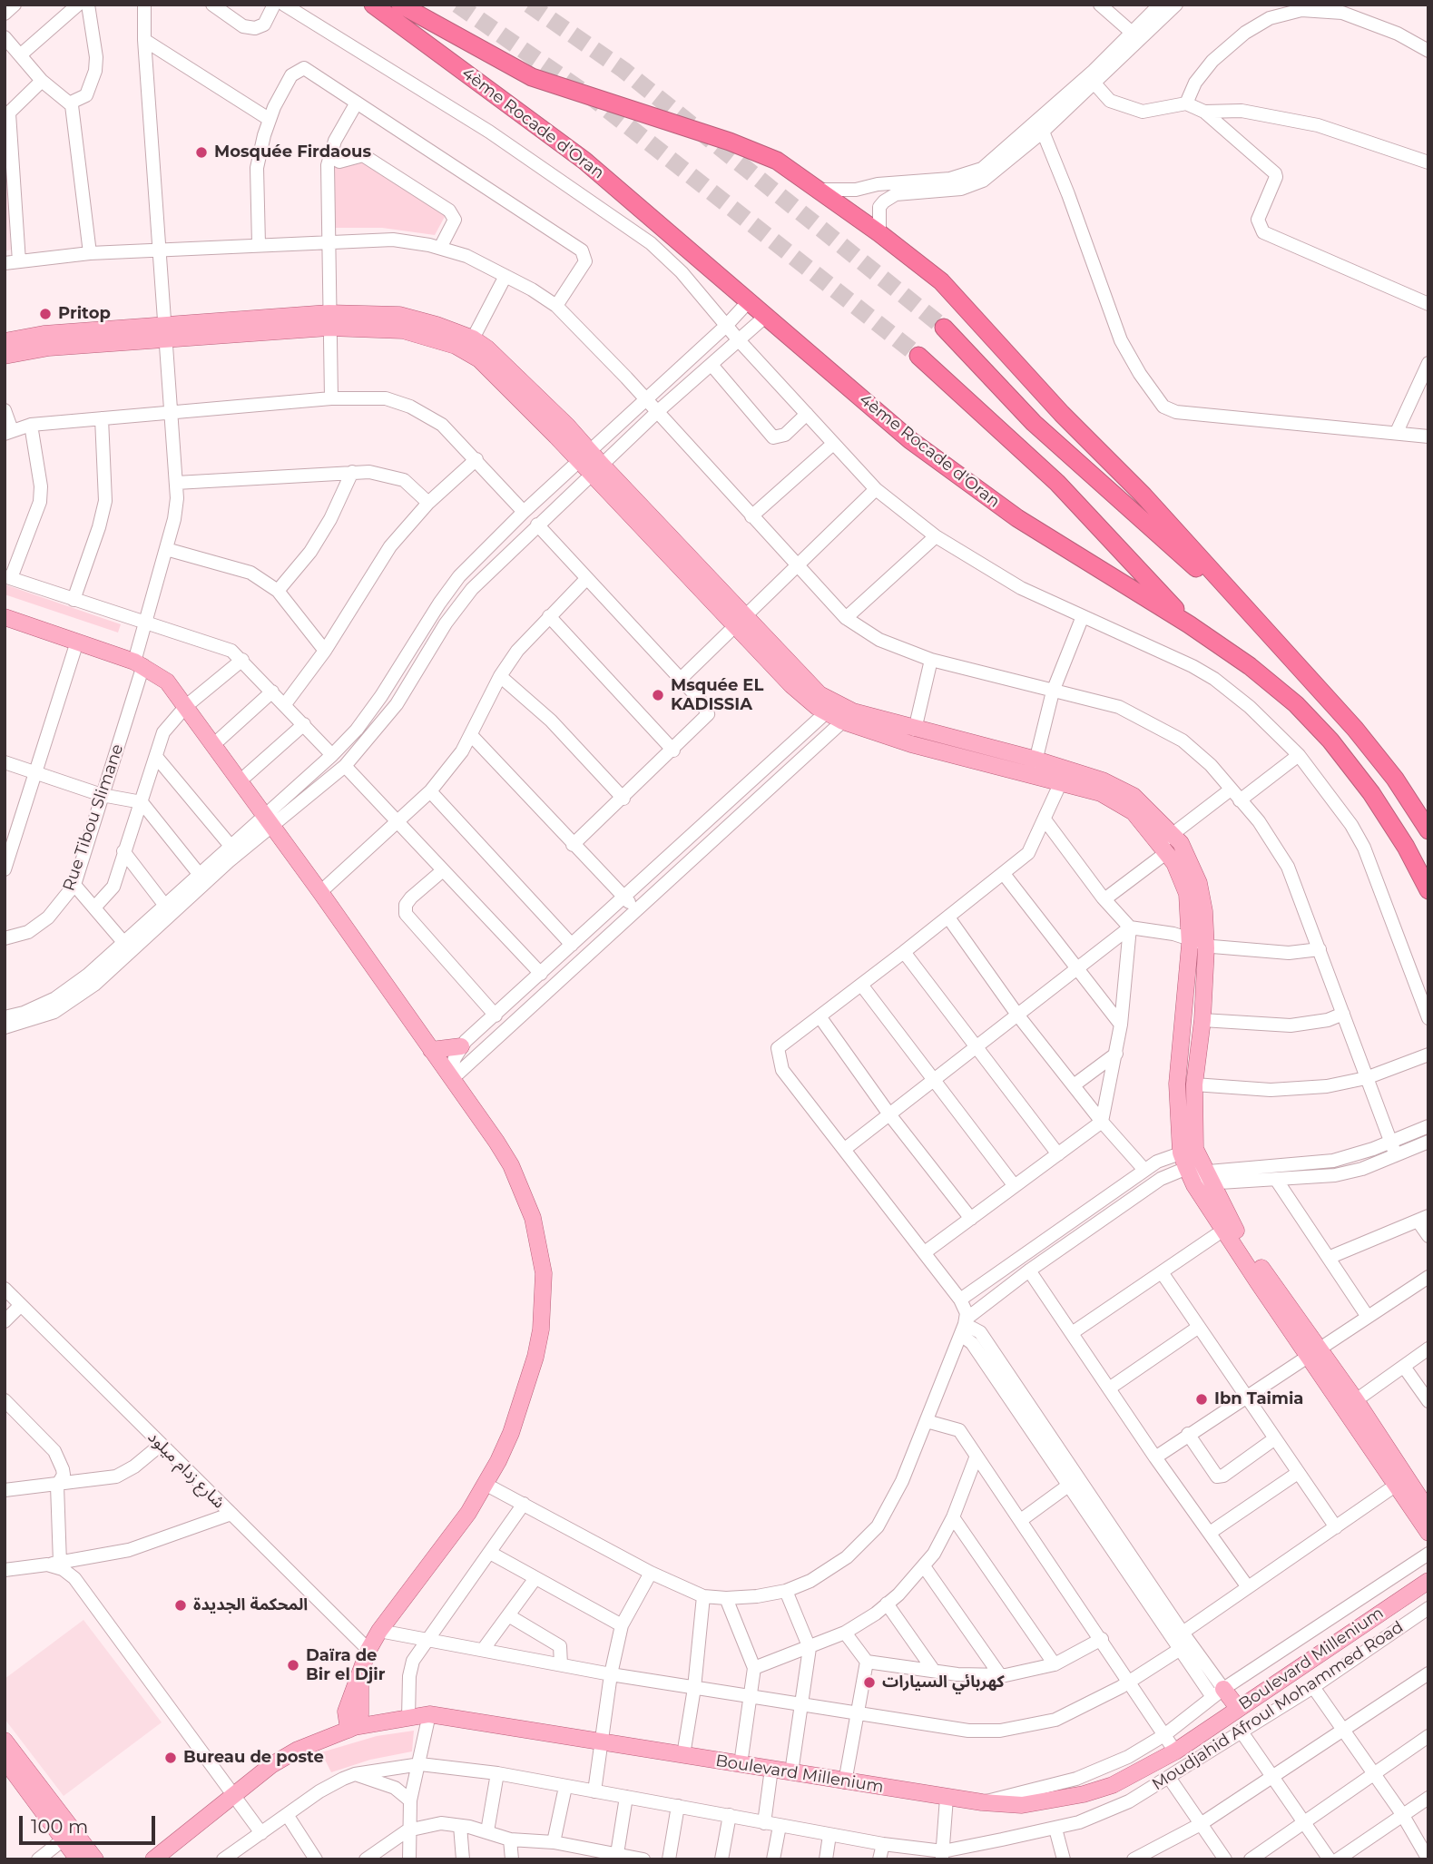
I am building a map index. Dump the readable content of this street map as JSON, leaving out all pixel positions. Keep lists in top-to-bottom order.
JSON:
{
  "streets": {
    "highway": ["4ème Rocade d'Oran"],
    "main road": ["Boulevard Millenium"],
    "street": ["Rue Tibou Slimane", "شارع زدام ميلود", "Moudjahid Afroul Mohammed Road"]
  },
  "places": [
    "Mosquée Firdaous",
    "Pritop",
    "Msquée EL KADISSIA",
    "Ibn Taimia",
    "المحكمة الجديدة",
    "Daïra de Bir el Djir",
    "كهربائي السيارات",
    "Bureau de poste"
  ],
  "scale_bar": "100 m"
}
